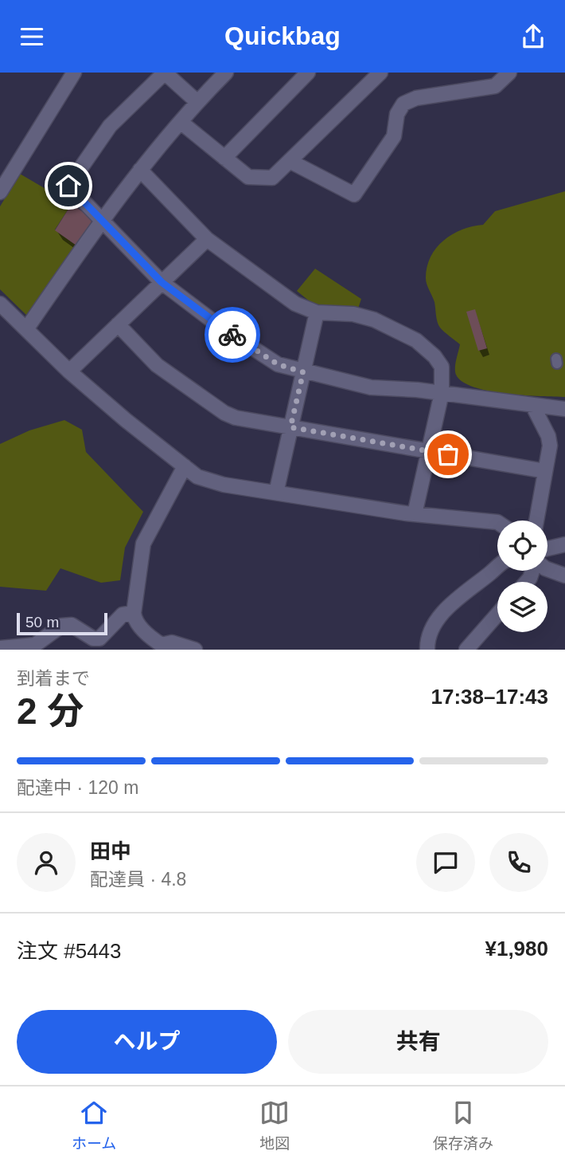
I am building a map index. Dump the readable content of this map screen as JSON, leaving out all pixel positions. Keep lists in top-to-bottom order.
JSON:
{
  "scale_bar": "50 m",
  "page": {
    "header": "Quickbag",
    "scale": "50 m",
    "heading": ["2 分", "到着まで", "17:38–17:43"],
    "panel": [
      "田中",
      "配達員 · 4.8",
      "注文 #5443",
      "¥1,980"
    ],
    "bar": "配達中 · 120 m",
    "buttons": ["ヘルプ", "共有"],
    "tabs": ["ホーム", "地図", "保存済み"]
  }
}
